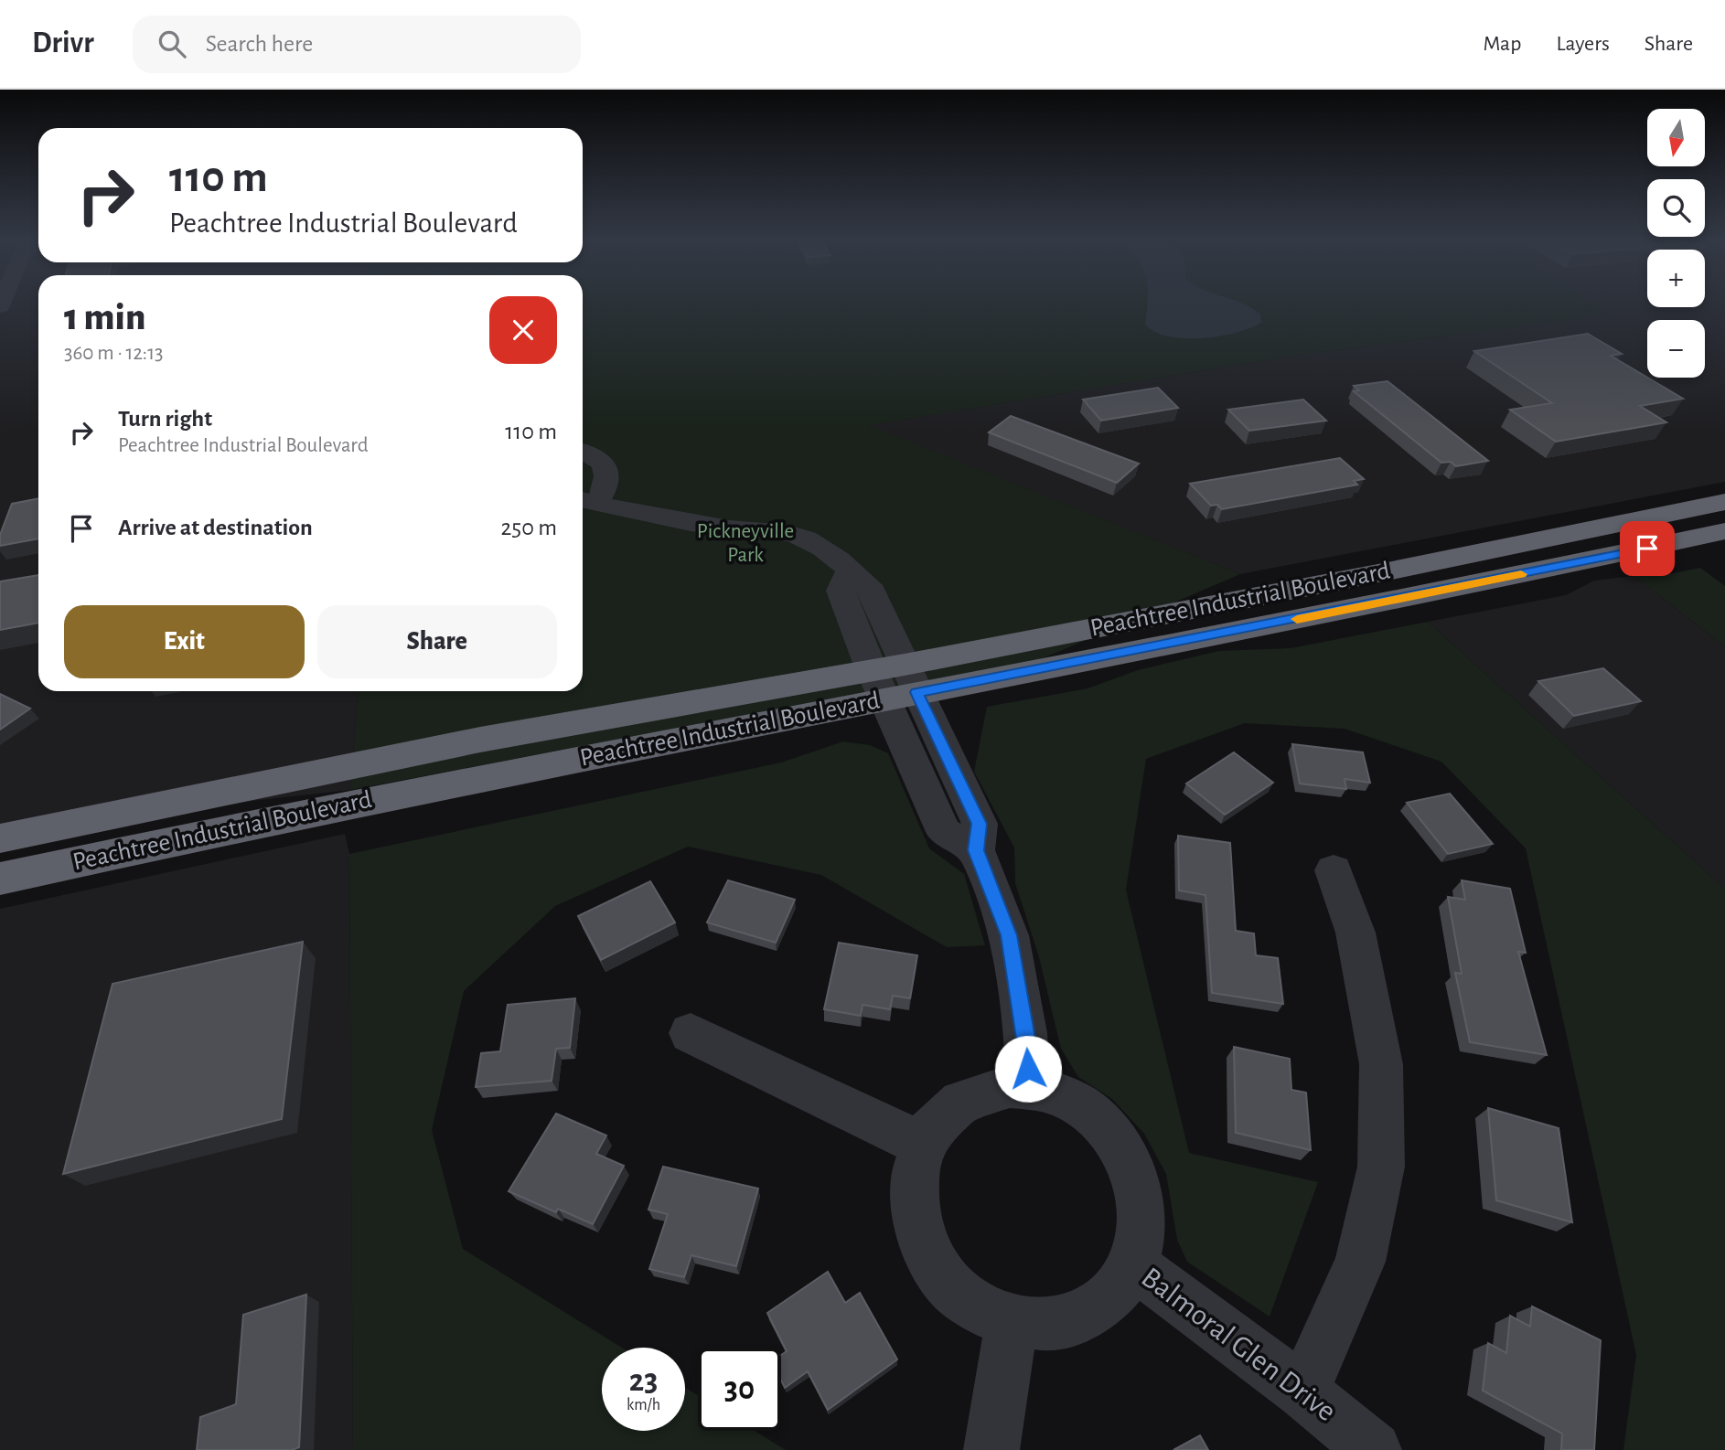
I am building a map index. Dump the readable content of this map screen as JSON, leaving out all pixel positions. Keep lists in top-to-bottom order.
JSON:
{
  "streets": {
    "highway": ["Peachtree Industrial Boulevard"],
    "street": ["Balmoral Glen Drive"]
  },
  "parks": ["Pickneyville Park"],
  "north": "bottom",
  "page": {
    "header": "Drivr",
    "search": "Search here",
    "nav": ["Map", "Layers", "Share"],
    "map_buttons": ["+", "−"],
    "turn": ["110 m", "Peachtree Industrial Boulevard"],
    "heading": ["1 min", "360 m · 12:13"],
    "list": [
      {
        "name": "Turn right",
        "note": "Peachtree Industrial Boulevard",
        "value": "110 m"
      },
      {
        "name": "Arrive at destination",
        "value": "250 m"
      }
    ],
    "buttons": ["Exit", "Share"],
    "speed": "23 km/h",
    "limit": "30"
  }
}
